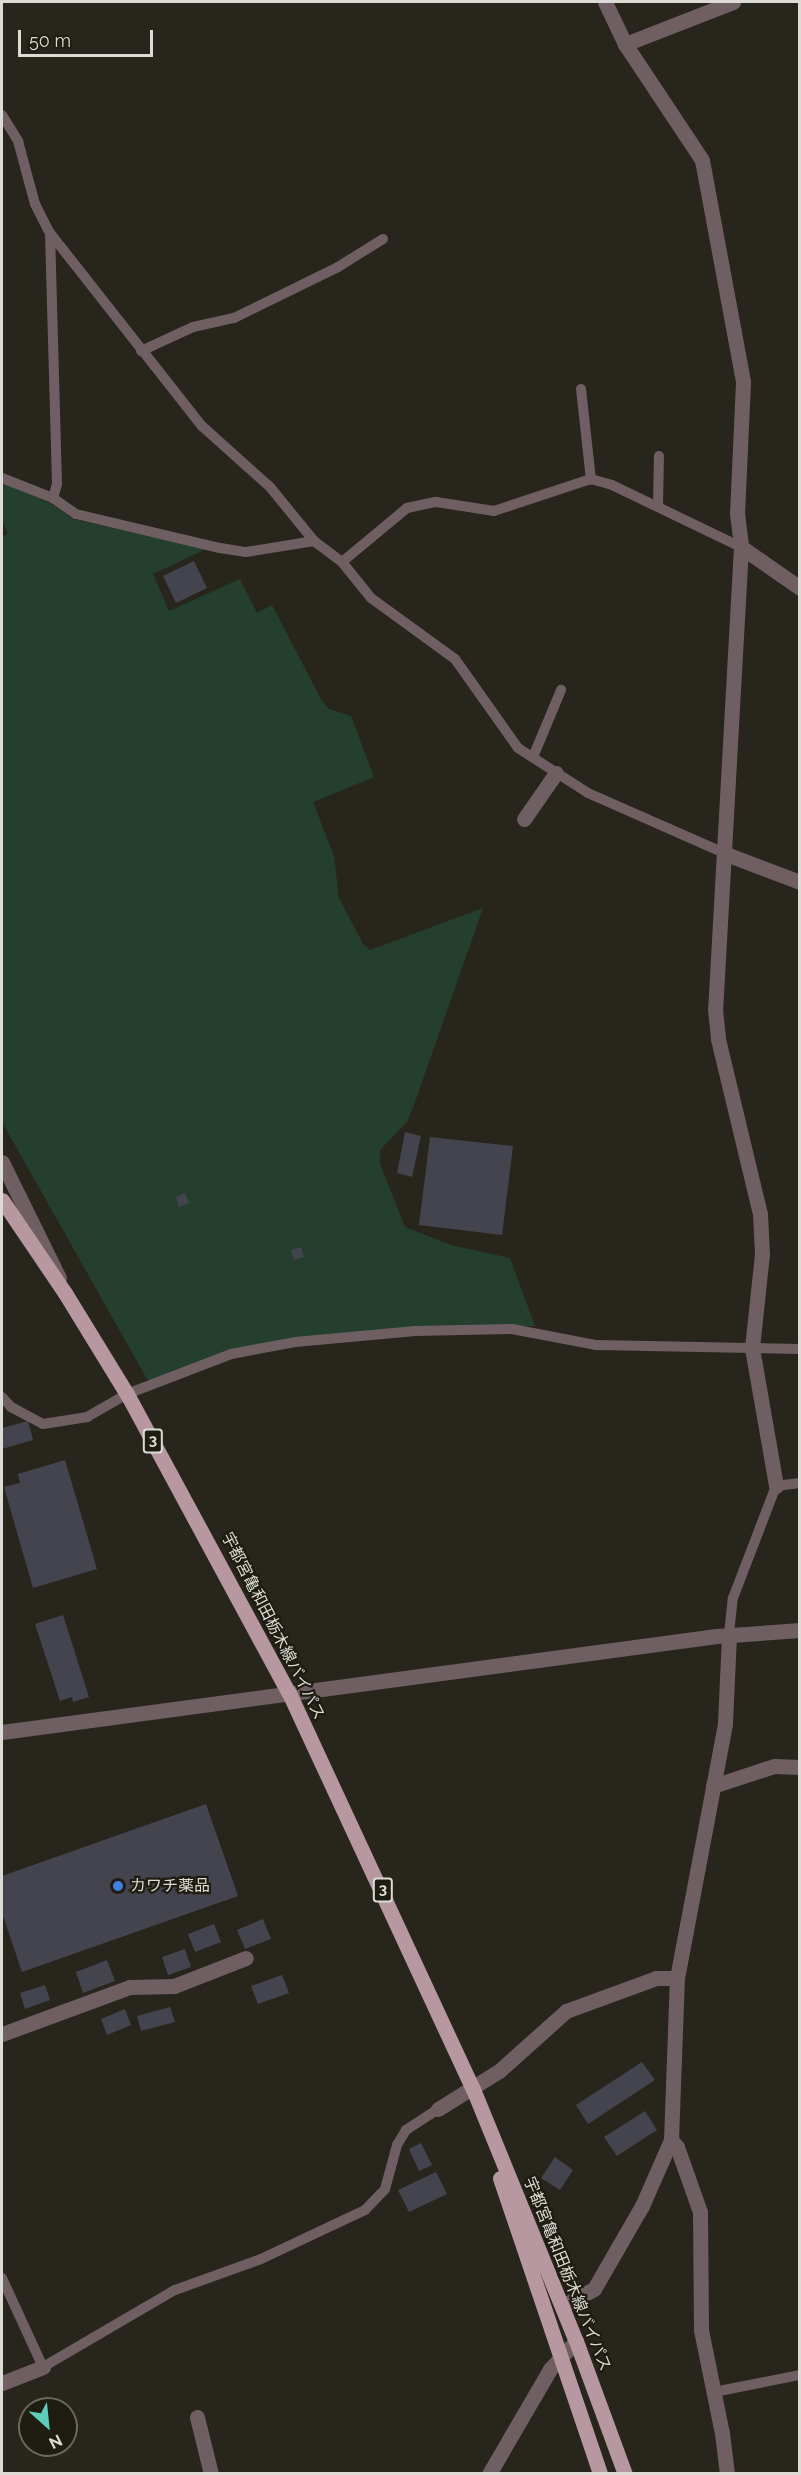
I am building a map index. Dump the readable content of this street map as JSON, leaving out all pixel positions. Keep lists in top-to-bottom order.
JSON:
{
  "streets": {
    "main road": ["3", "宇都宮亀和田栃木線バイパス"]
  },
  "places": ["カワチ薬品"],
  "scale_bar": "50 m",
  "north": "bottom right"
}
